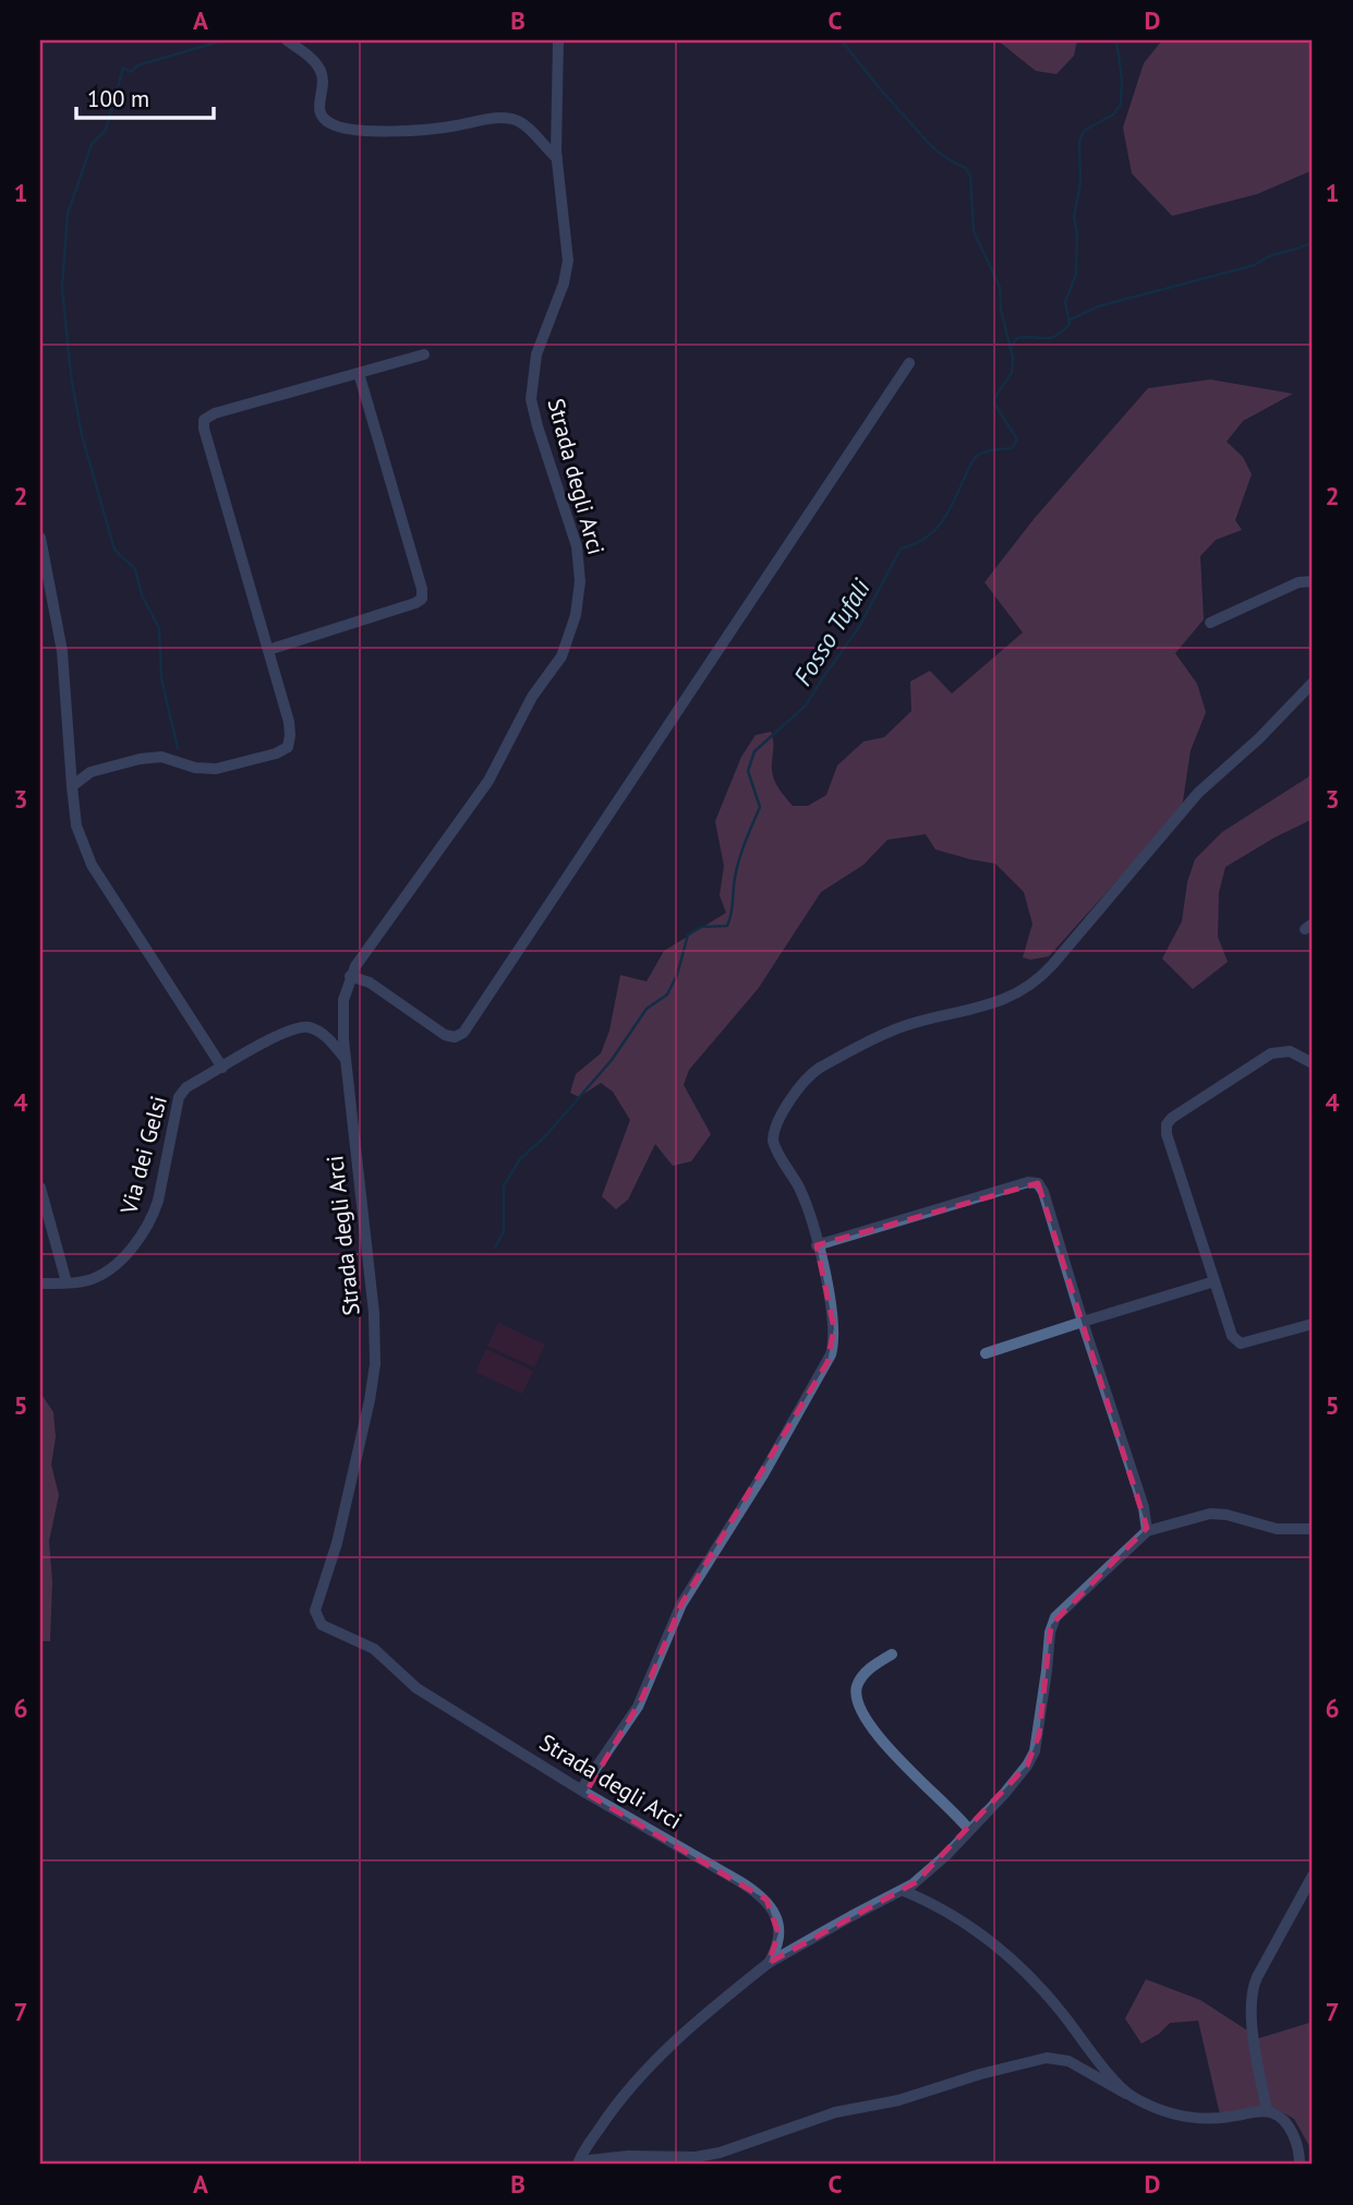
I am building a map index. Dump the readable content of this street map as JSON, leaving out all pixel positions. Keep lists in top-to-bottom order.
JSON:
{
  "streets": {
    "street": ["Strada degli Arci", "Via dei Gelsi"]
  },
  "crossings": [
    ["Strada degli Arci", "Via dei Gelsi"]
  ],
  "water": ["Fosso Tufali"],
  "scale_bar": "100 m",
  "grid": {
    "columns": [
      "A",
      "B",
      "C",
      "D"
    ],
    "rows": [
      "1",
      "2",
      "3",
      "4",
      "5",
      "6",
      "7"
    ]
  }
}
